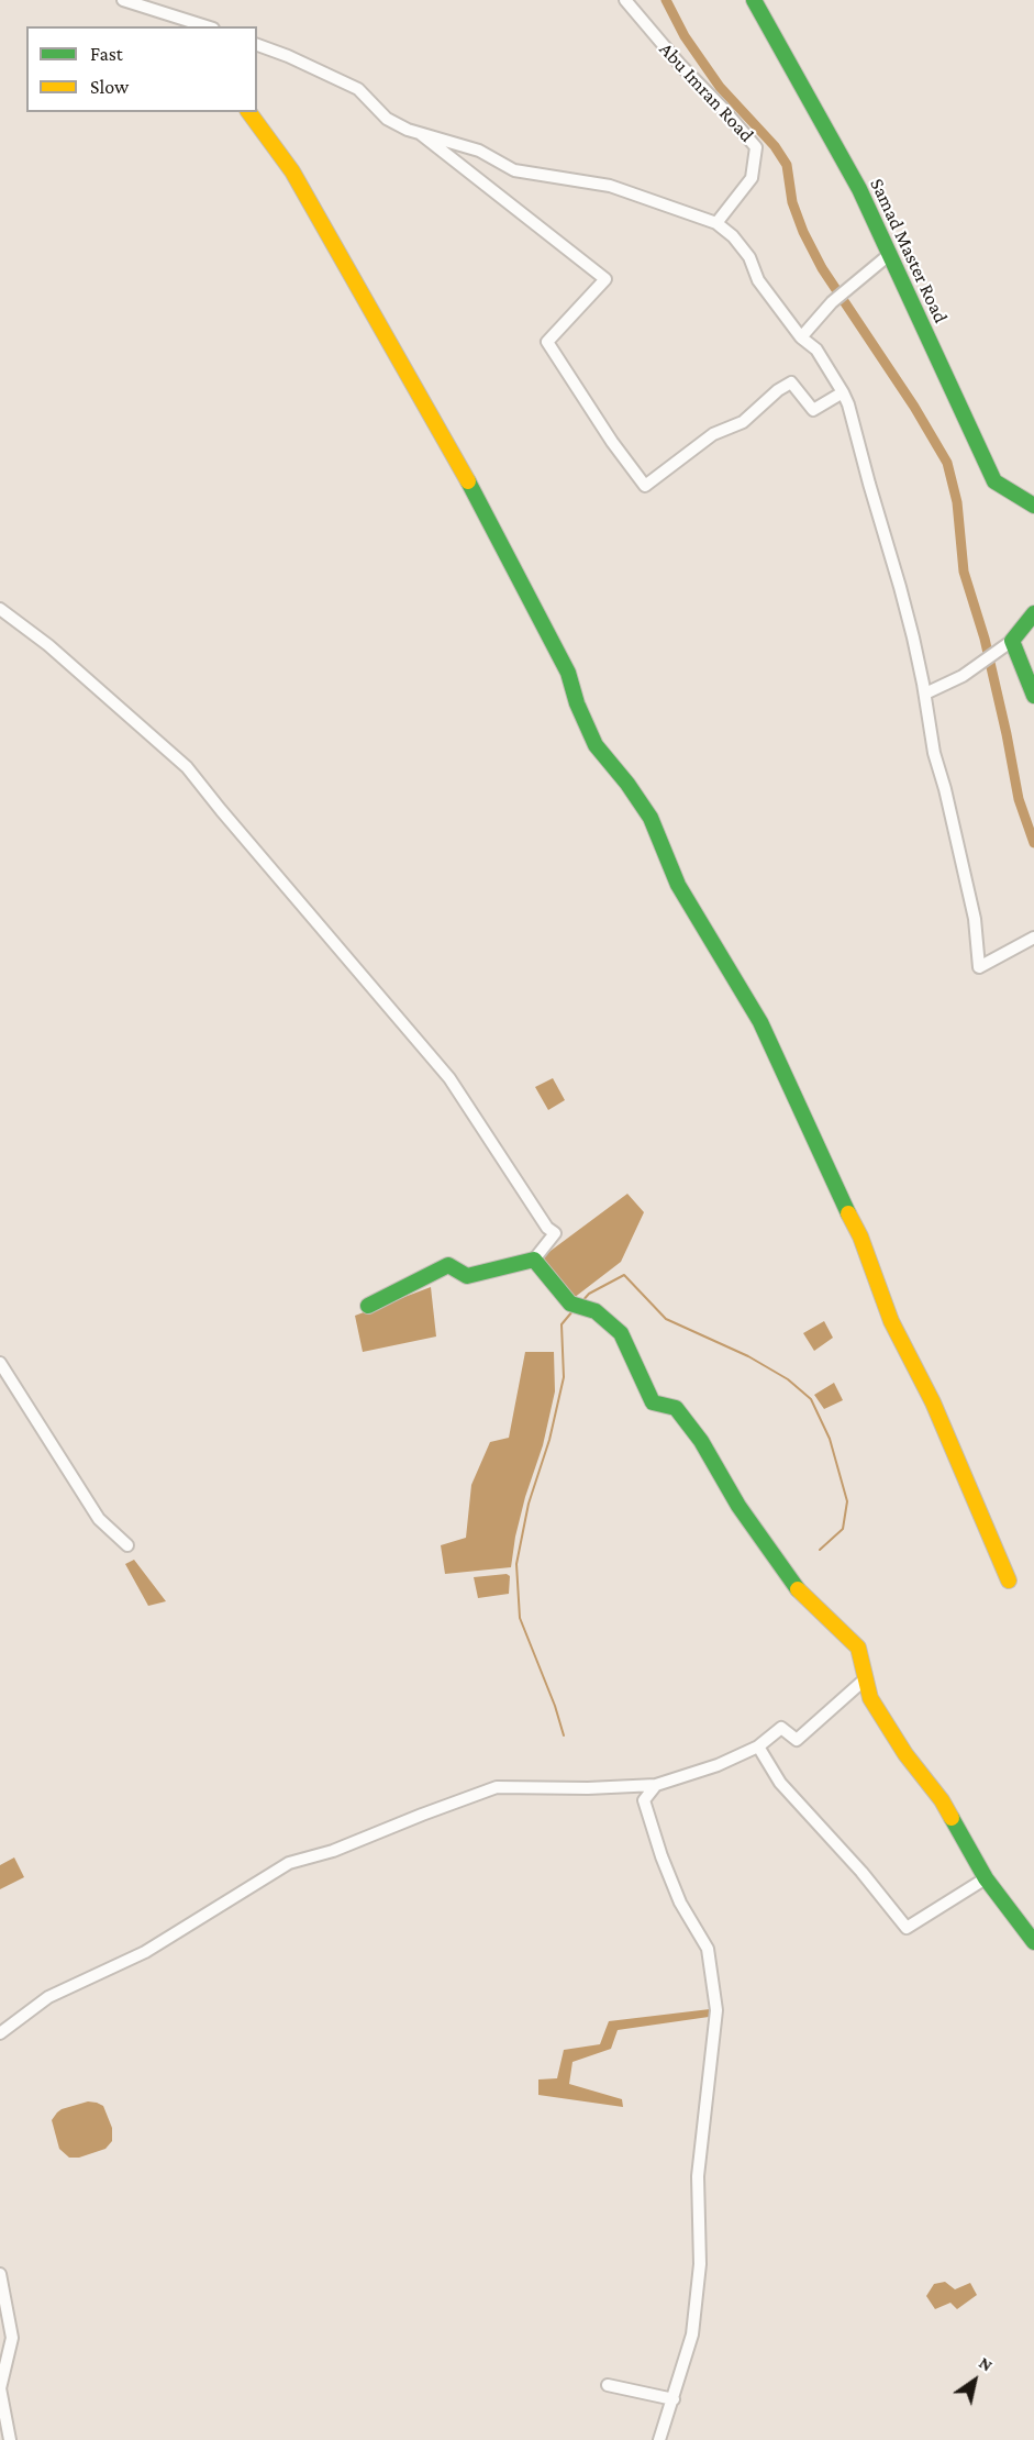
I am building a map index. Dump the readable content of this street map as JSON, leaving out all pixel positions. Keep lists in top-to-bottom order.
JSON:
{
  "streets": {
    "street": ["Abu Imran Road", "Samad Master Road"]
  },
  "legend": ["Fast", "Slow"],
  "north": "top right"
}
